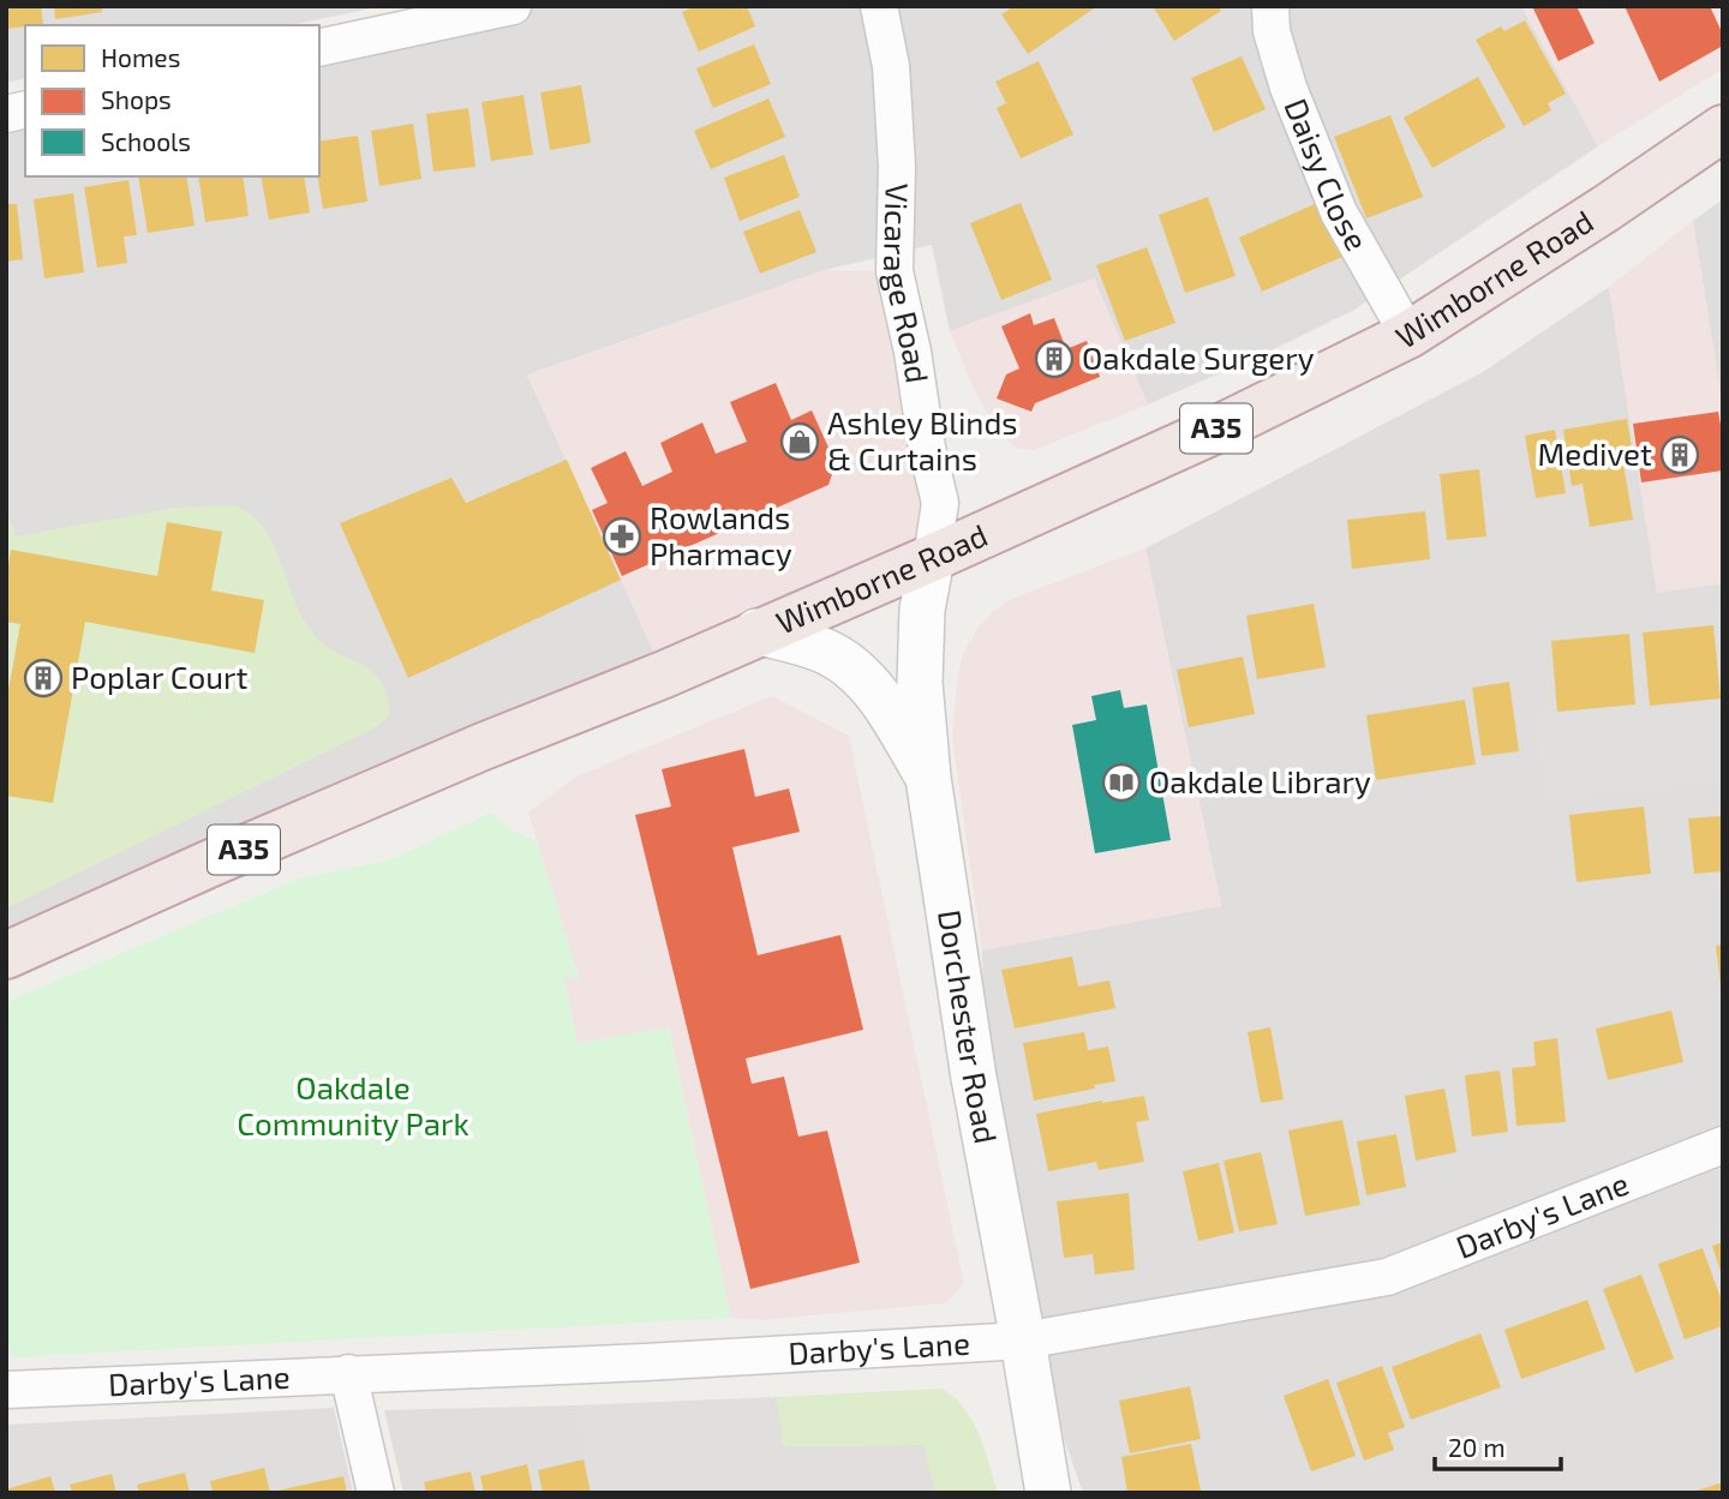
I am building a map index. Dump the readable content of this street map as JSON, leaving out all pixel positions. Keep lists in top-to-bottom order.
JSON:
{
  "streets": {
    "highway": ["Wimborne Road", "A35"],
    "street": [
      "Daisy Close",
      "Vicarage Road",
      "Dorchester Road",
      "Darby's Lane"
    ]
  },
  "crossings": [
    ["Daisy Close", "Wimborne Road"],
    ["Wimborne Road", "Vicarage Road"],
    ["Wimborne Road", "Dorchester Road"],
    ["Vicarage Road", "Dorchester Road"],
    ["Dorchester Road", "Darby's Lane"]
  ],
  "parks": ["Oakdale Community Park"],
  "places": {
    "building": ["Oakdale Surgery", "Medivet", "Poplar Court"],
    "shop": ["Ashley Blinds & Curtains"],
    "pharmacy": ["Rowlands Pharmacy"],
    "library": ["Oakdale Library"]
  },
  "legend": ["Homes", "Shops", "Schools"],
  "scale_bar": "20 m"
}
